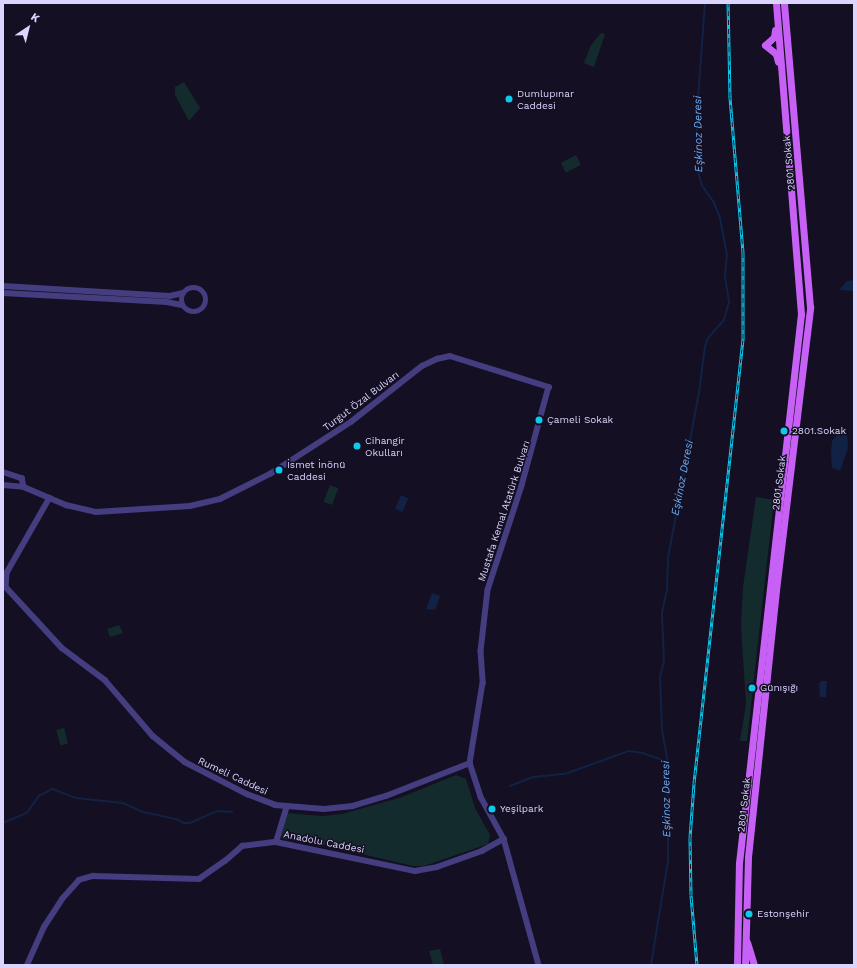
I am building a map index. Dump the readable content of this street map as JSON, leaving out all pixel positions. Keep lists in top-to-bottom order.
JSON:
{
  "streets": {
    "main road": ["2801 Sokak"],
    "street": [
      "Turgut Özal Bulvarı",
      "Mustafa Kemal Atatürk Bulvarı",
      "Rumeli Caddesi",
      "Anadolu Caddesi"
    ]
  },
  "crossings": [
    ["Turgut Özal Bulvarı", "Mustafa Kemal Atatürk Bulvarı"],
    ["Turgut Özal Bulvarı", "Rumeli Caddesi"],
    ["Mustafa Kemal Atatürk Bulvarı", "Rumeli Caddesi"],
    ["Mustafa Kemal Atatürk Bulvarı", "Anadolu Caddesi"]
  ],
  "water": ["Eşkinoz Deresi"],
  "places": [
    "Dumlupınar Caddesi",
    "Çameli Sokak",
    "2801.Sokak",
    "Cihangir Okulları",
    "İsmet İnönü Caddesi",
    "Günışığı",
    "Yeşilpark",
    "Estonşehir"
  ],
  "north": "top right"
}
